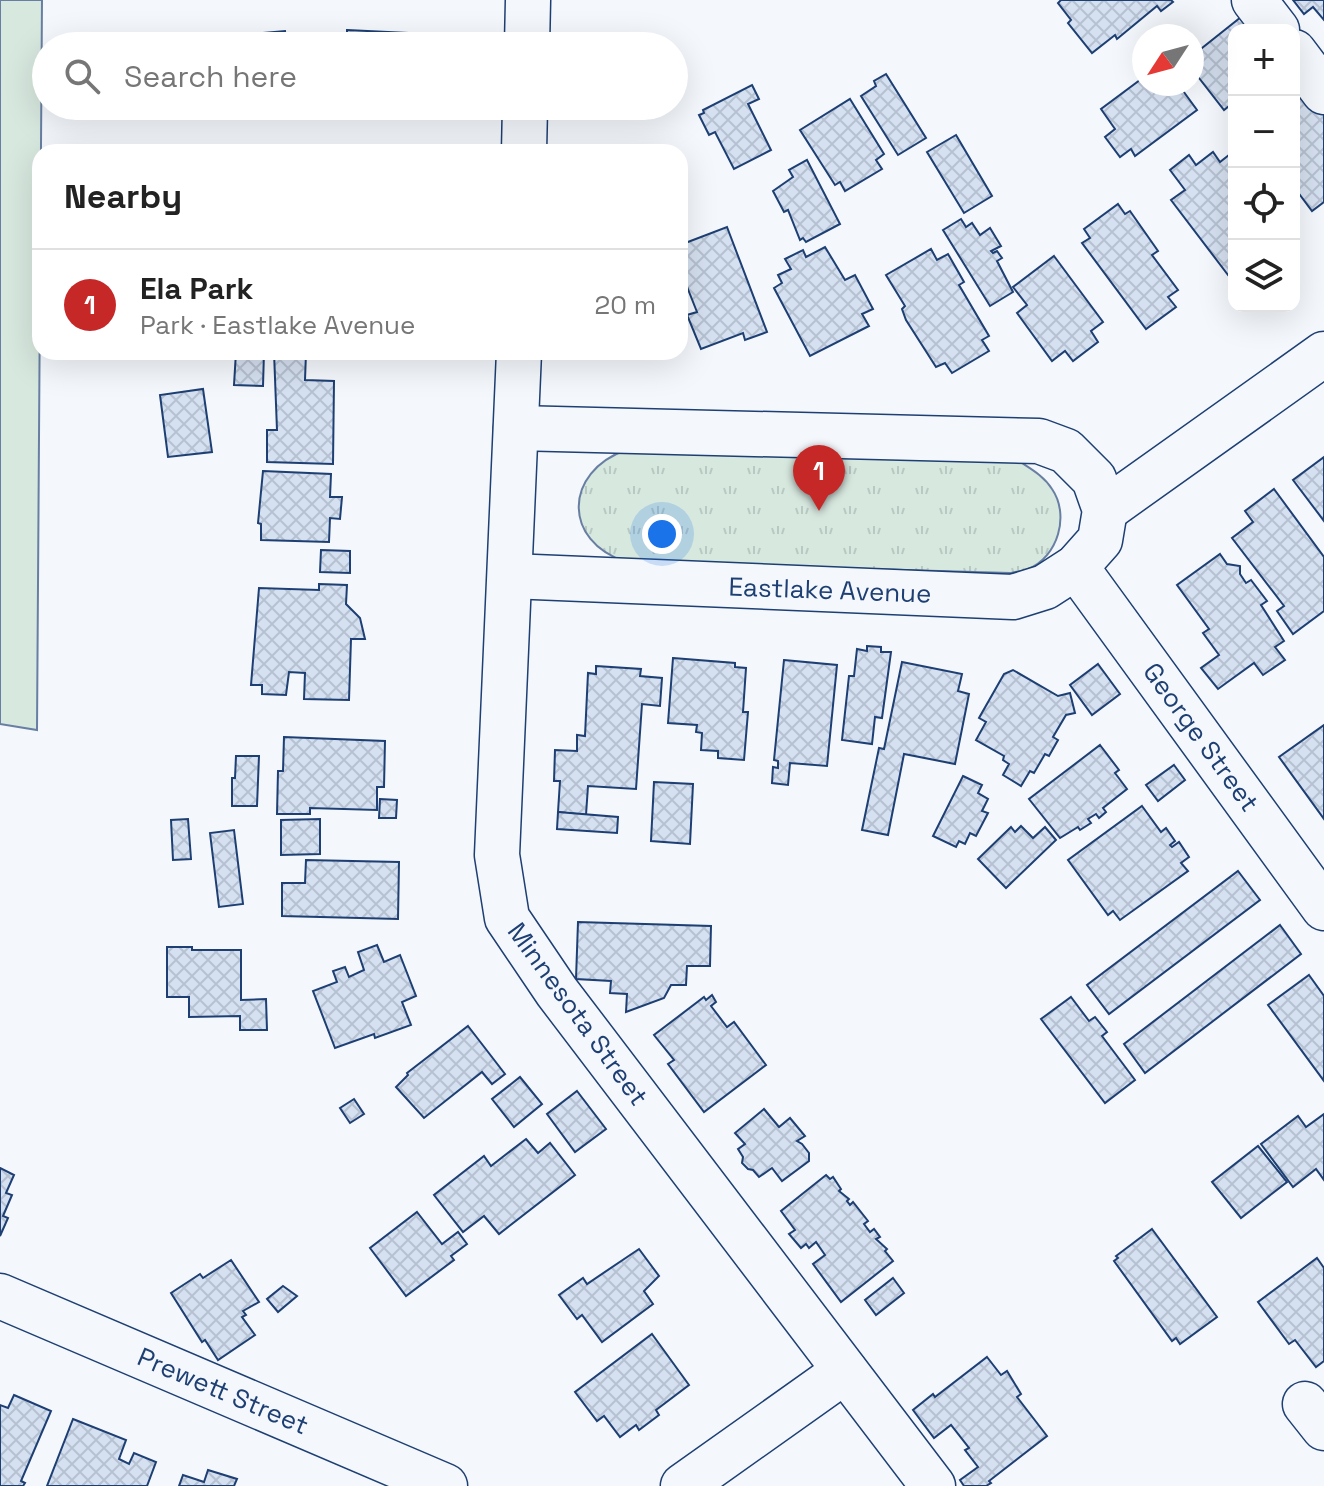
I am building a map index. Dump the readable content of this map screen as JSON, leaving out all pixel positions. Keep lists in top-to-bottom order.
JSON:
{
  "streets": {
    "street": [
      "Eastlake Avenue",
      "George Street",
      "Minnesota Street",
      "Prewett Street"
    ]
  },
  "crossings": [
    ["Eastlake Avenue", "George Street"],
    ["Eastlake Avenue", "Minnesota Street"]
  ],
  "north": "bottom left",
  "page": {
    "map_buttons": ["+", "−"],
    "search": "Search here",
    "heading": "Nearby",
    "list": [
      {
        "mark": "1",
        "name": "Ela Park",
        "note": "Park · Eastlake Avenue",
        "value": "20 m"
      }
    ],
    "pins": "1"
  }
}
